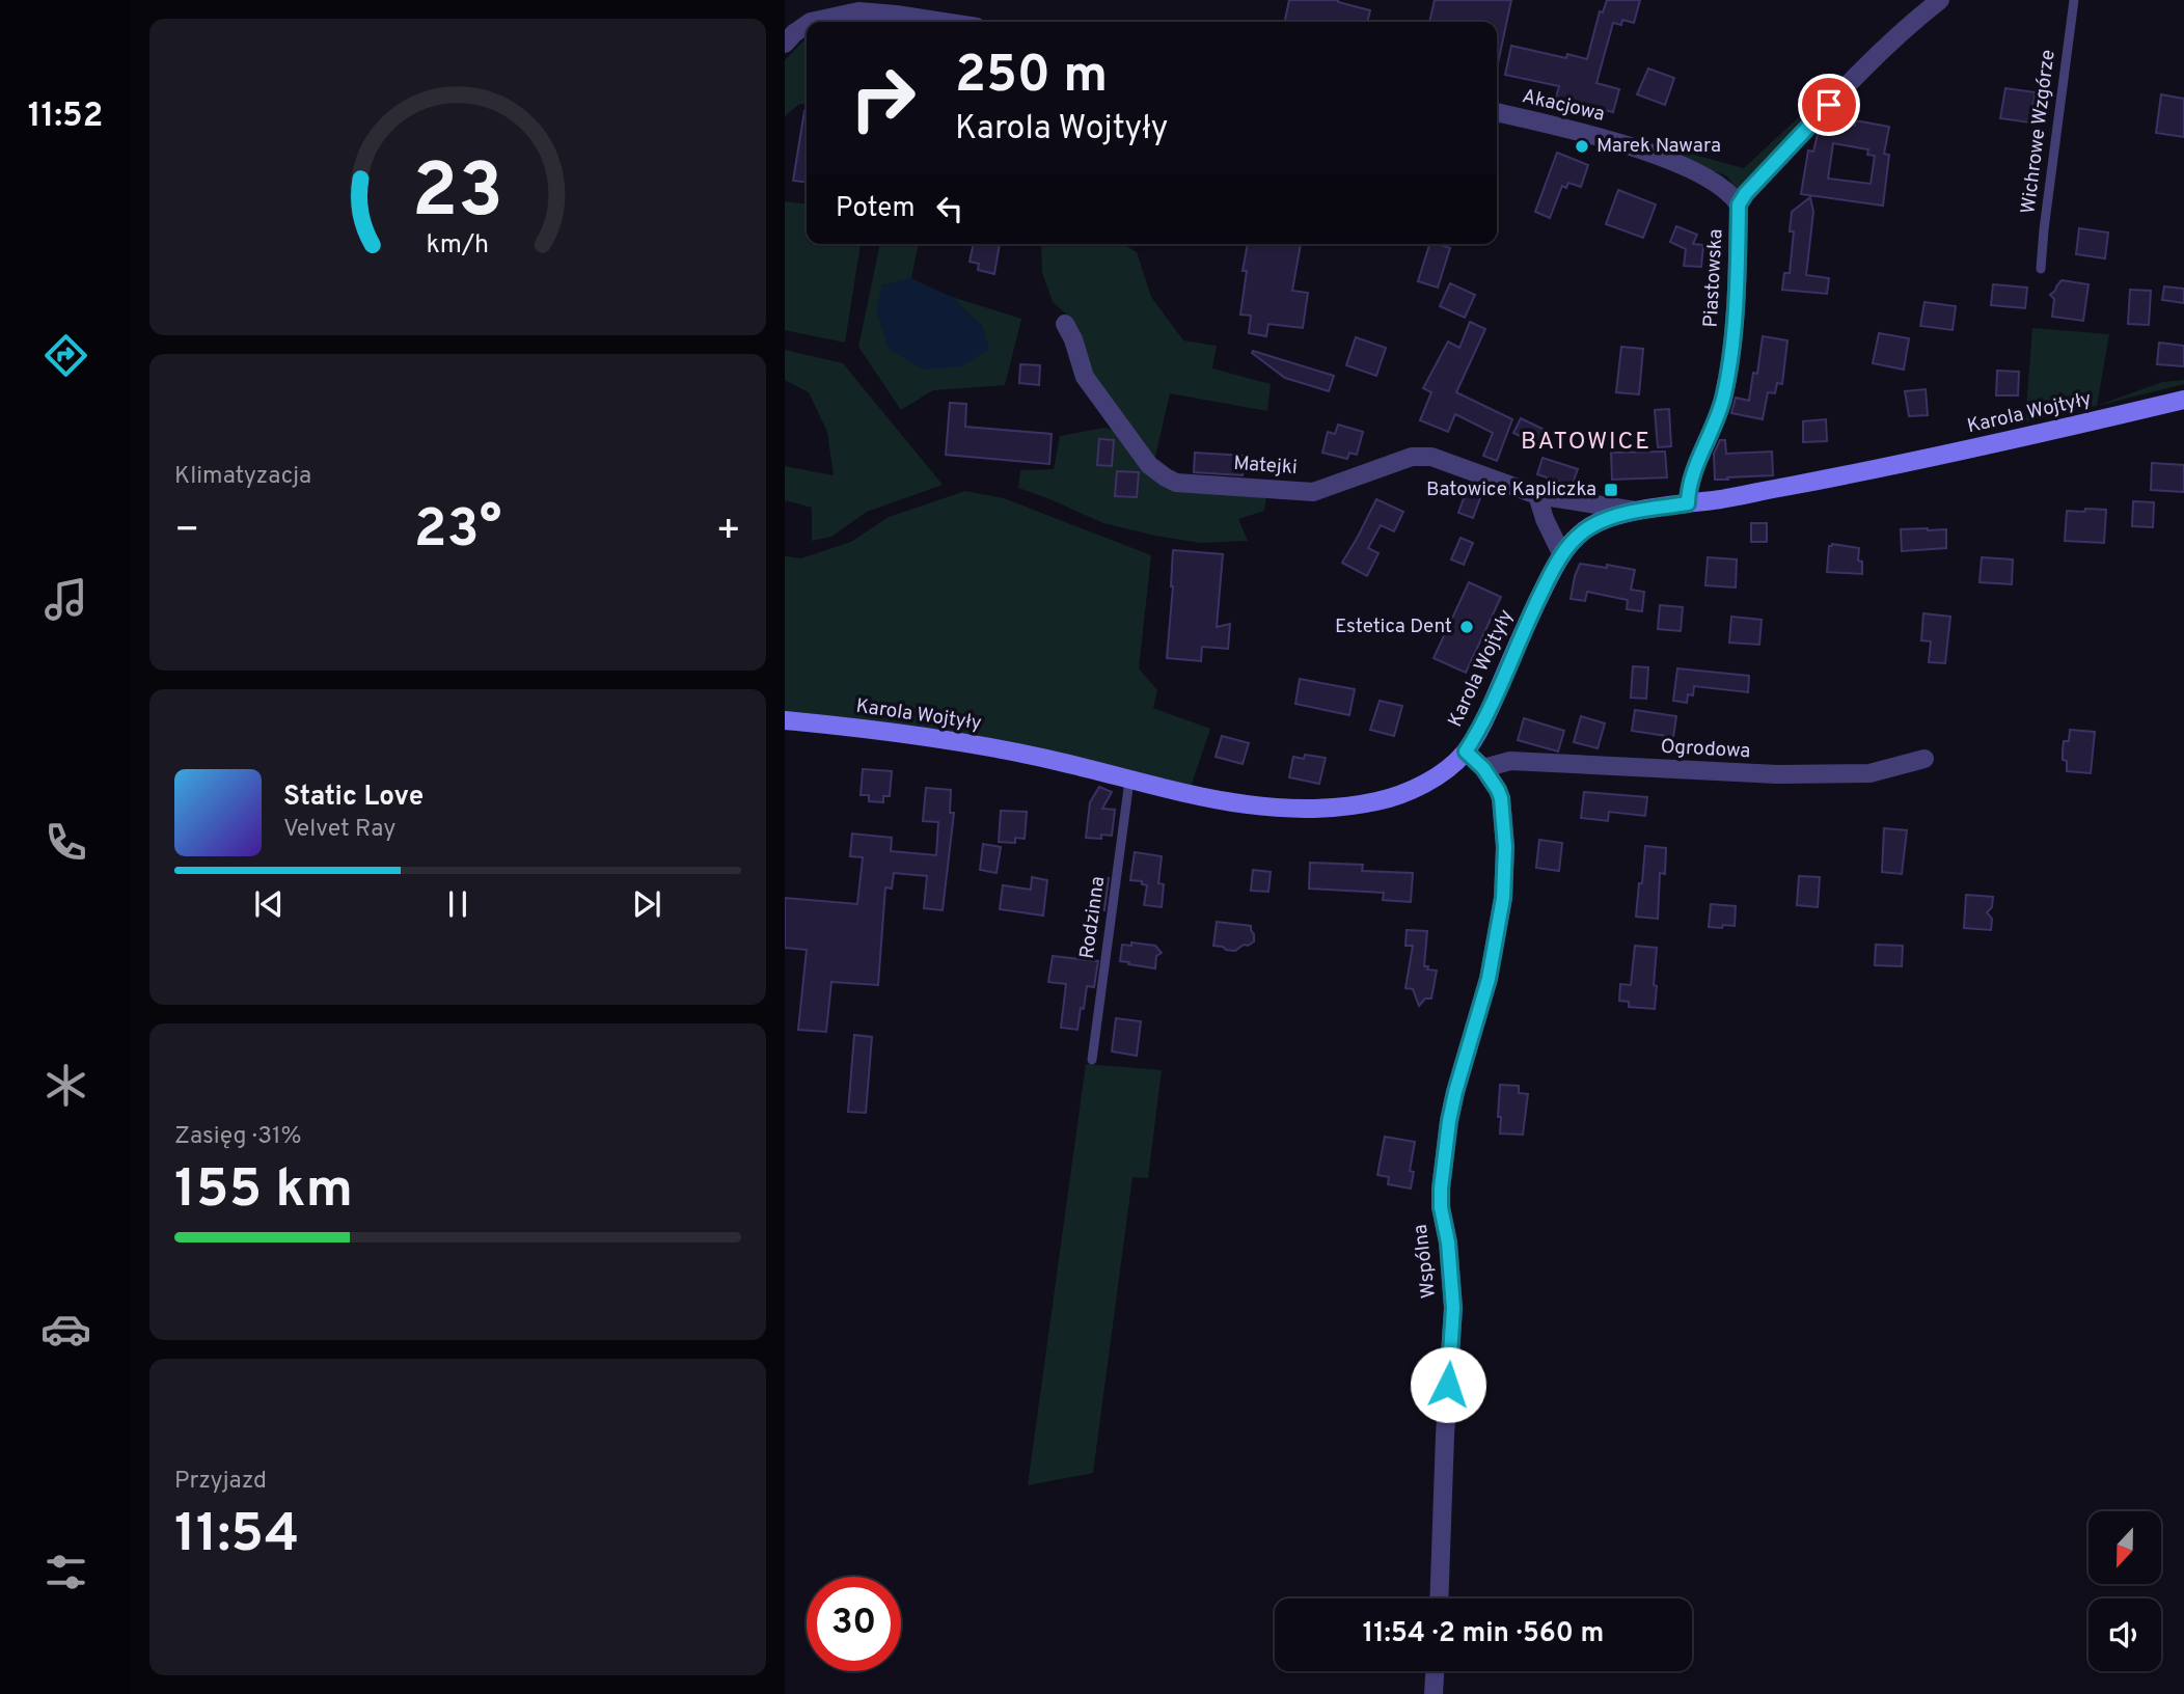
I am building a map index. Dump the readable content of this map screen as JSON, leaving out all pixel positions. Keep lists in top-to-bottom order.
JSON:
{
  "streets": {
    "street": [
      "Akacjowa",
      "Piastowska",
      "Karola Wojtyły",
      "Matejki",
      "Ogrodowa",
      "Wspólna"
    ],
    "lane": ["Wichrowe Wzgórze", "Rodzinna"]
  },
  "crossings": [
    ["Akacjowa", "Piastowska"],
    ["Piastowska", "Karola Wojtyły"],
    ["Karola Wojtyły", "Matejki"],
    ["Karola Wojtyły", "Rodzinna"],
    ["Karola Wojtyły", "Wspólna"],
    ["Ogrodowa", "Wspólna"]
  ],
  "districts": ["BATOWICE"],
  "places": {
    "other": ["Marek Nawara", "Estetica Dent"],
    "transit": ["Batowice Kapliczka"]
  },
  "north": "bottom",
  "page": {
    "tabs": "11:52",
    "turn": ["250 m", "Karola Wojtyły"],
    "then": "Potem",
    "tile": [
      "Klimatyzacja",
      ["Zasięg · 31%", "155 km"],
      ["Przyjazd", "11:54"]
    ],
    "heat": ["−", "23°", "+"],
    "song": ["Static Love", "Velvet Ray"],
    "limit": "30",
    "trip": "11:54 · 2 min · 560 m",
    "gauge": ["23", "km/h"]
  }
}
